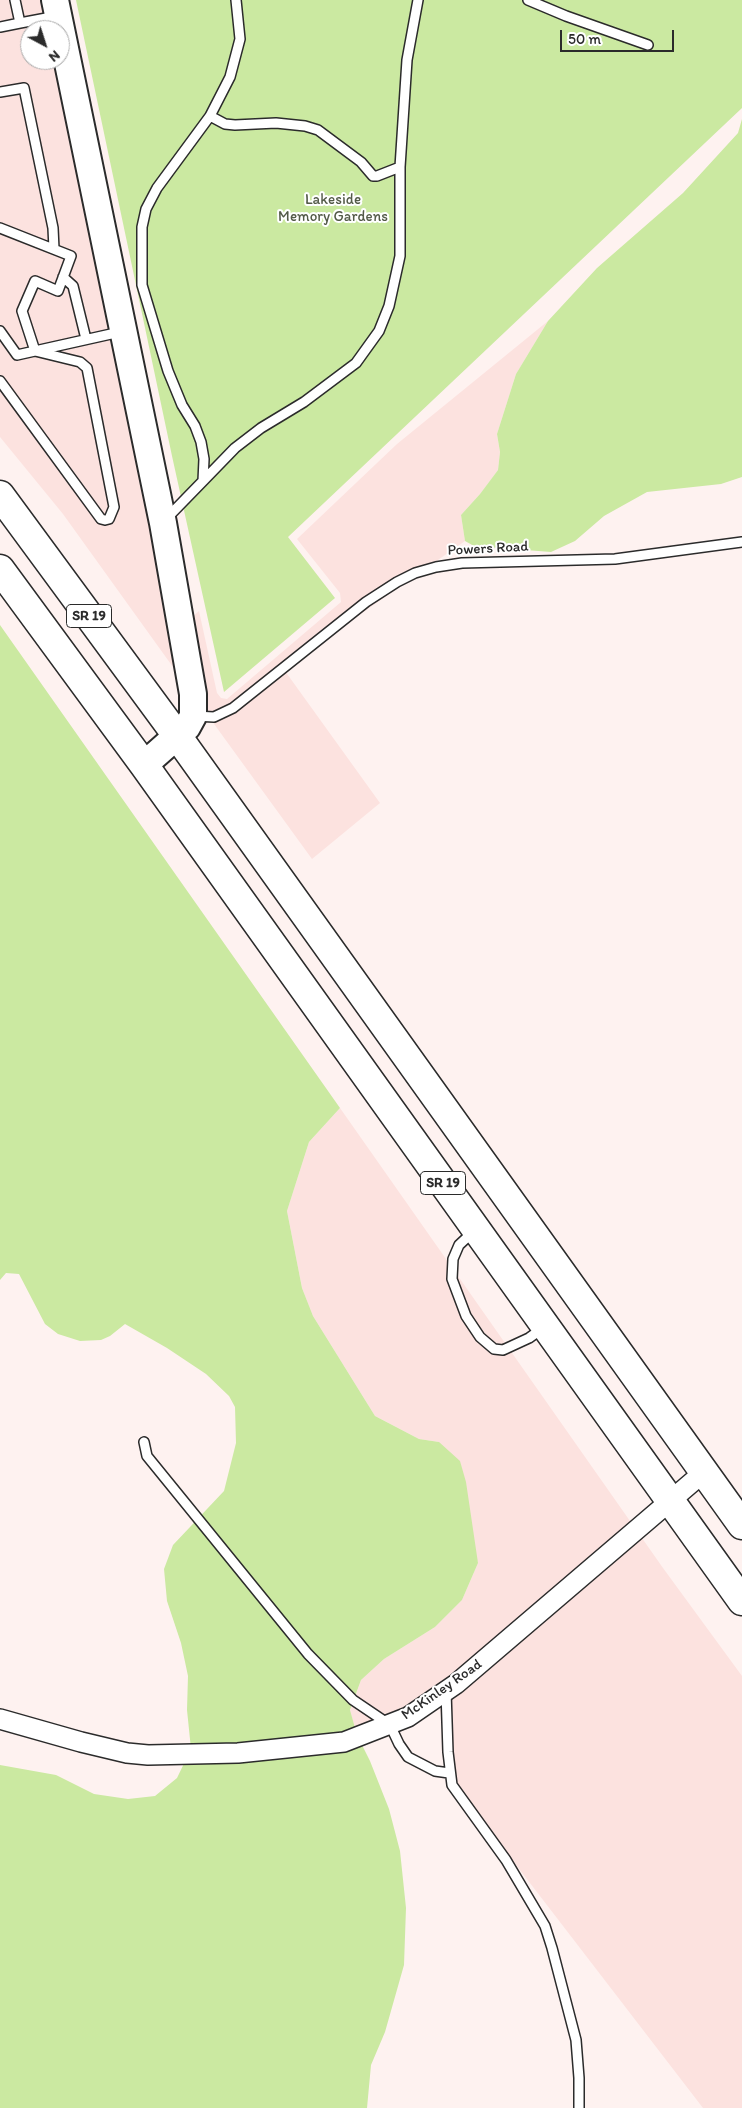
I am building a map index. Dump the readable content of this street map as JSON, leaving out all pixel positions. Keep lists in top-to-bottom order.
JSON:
{
  "streets": {
    "main road": ["SR 19"],
    "street": ["McKinley Road"],
    "lane": ["Powers Road"]
  },
  "crossings": [
    ["Powers Road", "SR 19"],
    ["SR 19", "McKinley Road"]
  ],
  "parks": ["Lakeside Memory Gardens"],
  "scale_bar": "50 m",
  "north": "bottom right"
}
